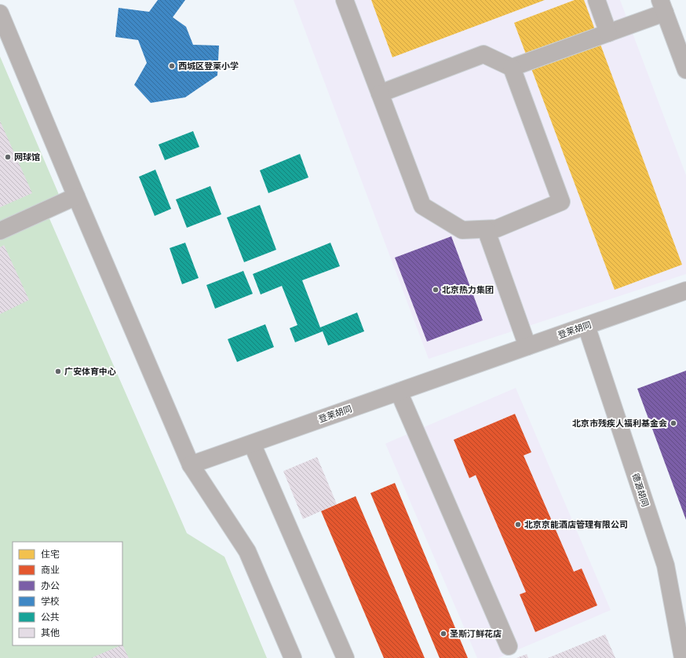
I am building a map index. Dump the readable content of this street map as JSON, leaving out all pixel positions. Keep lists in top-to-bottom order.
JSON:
{
  "streets": {
    "street": ["登莱胡同", "德源胡同"]
  },
  "crossings": [
    ["登莱胡同", "德源胡同"]
  ],
  "places": [
    "西城区登莱小学",
    "网球馆",
    "北京热力集团",
    "广安体育中心",
    "北京市残疾人福利基金会",
    "北京京能酒店管理有限公司",
    "圣斯汀鲜花店"
  ],
  "legend": [
    "住宅",
    "商业",
    "办公",
    "学校",
    "公共",
    "其他"
  ]
}
